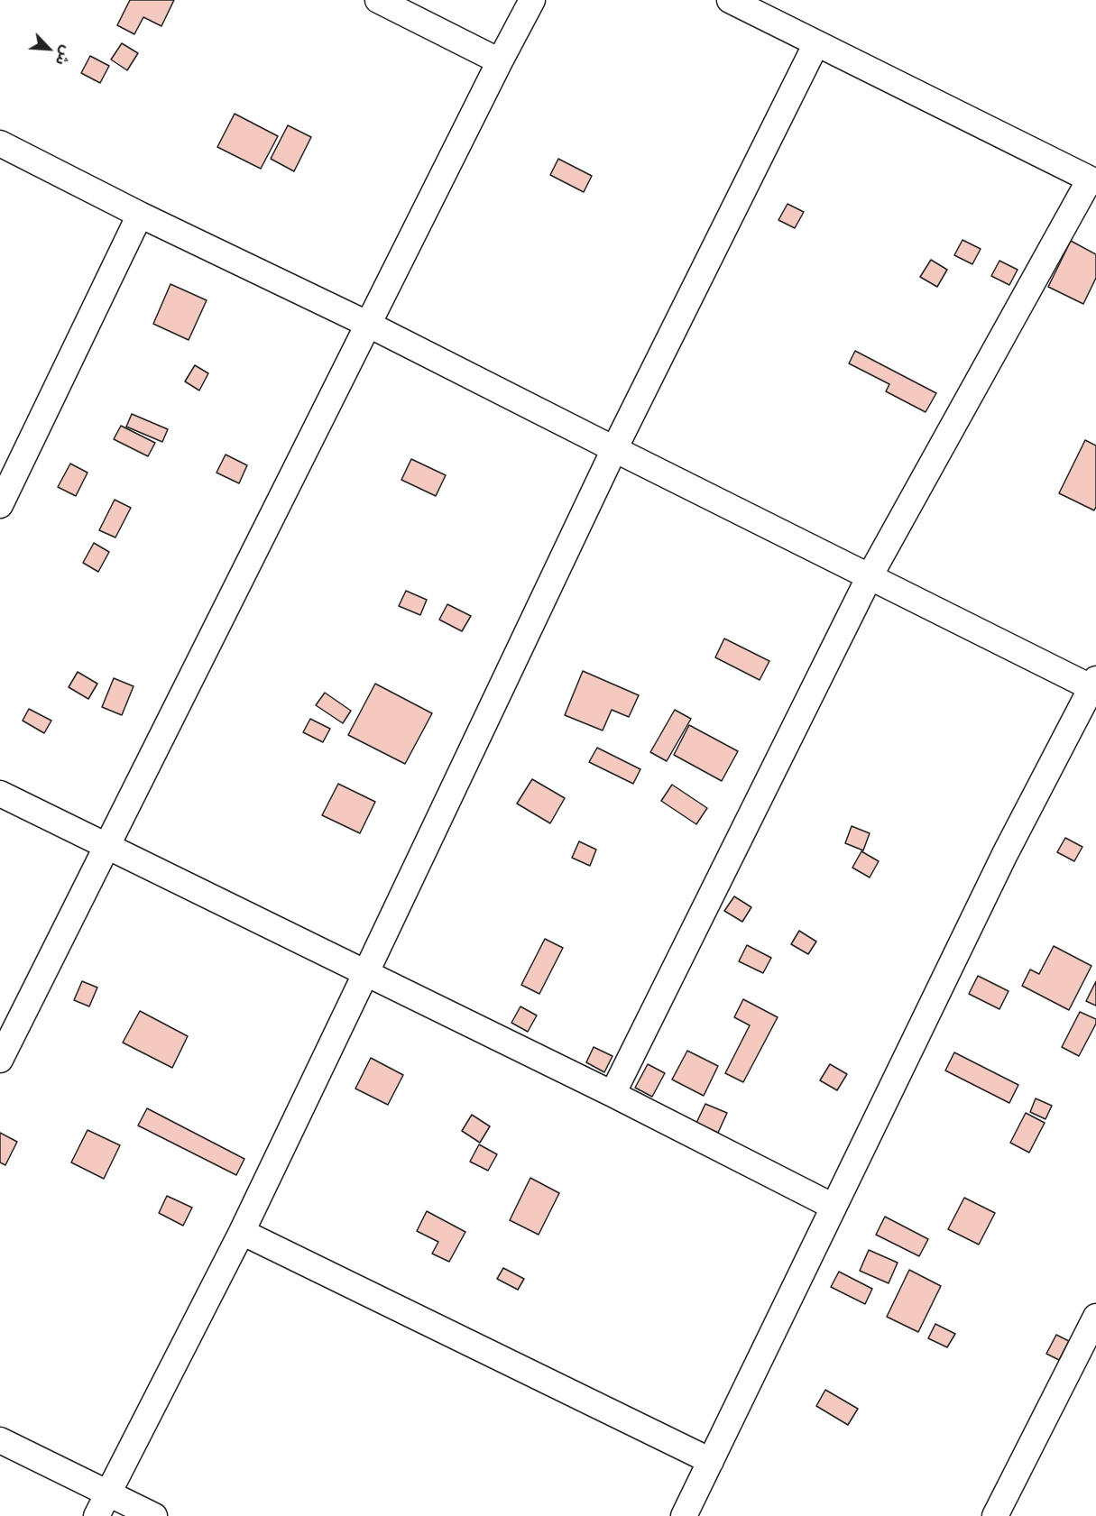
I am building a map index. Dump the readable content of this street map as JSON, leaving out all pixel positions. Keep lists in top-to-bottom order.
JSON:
{
  "north": "bottom right"
}
